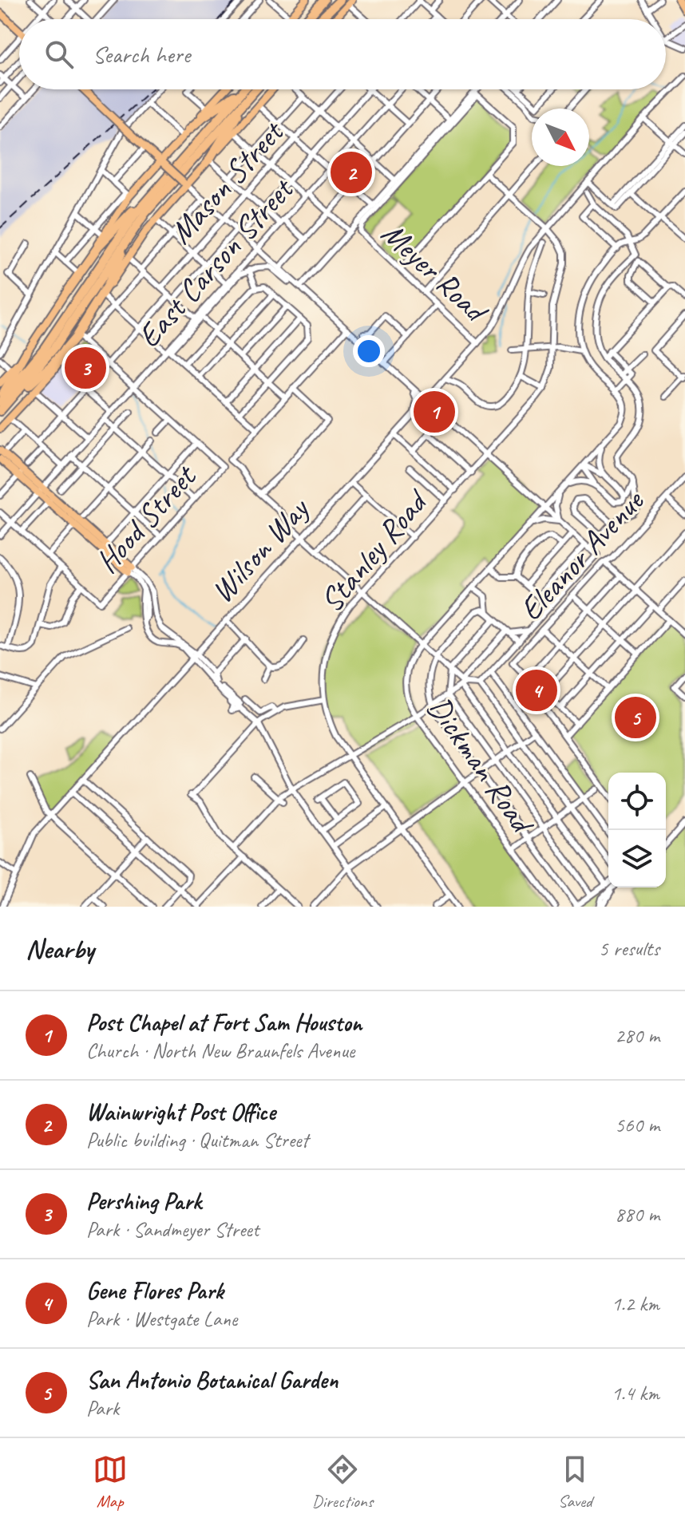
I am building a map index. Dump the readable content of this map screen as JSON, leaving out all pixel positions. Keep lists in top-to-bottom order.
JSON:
{
  "streets": {
    "street": [
      "Mason Street",
      "East Carson Street",
      "Meyer Road",
      "Hood Street",
      "Wilson Way",
      "Stanley Road",
      "Eleanor Avenue",
      "Dickman Road"
    ]
  },
  "crossings": [
    ["Meyer Road", "Wilson Way"],
    ["Meyer Road", "Stanley Road"],
    ["Wilson Way", "Stanley Road"]
  ],
  "north": "bottom right",
  "page": {
    "search": "Search here",
    "pins": [
      "2",
      "3",
      "1",
      "4",
      "5"
    ],
    "heading": ["Nearby", "5 results"],
    "list": [
      {
        "mark": "1",
        "name": "Post Chapel at Fort Sam Houston",
        "note": "Church · North New Braunfels Avenue",
        "value": "280 m"
      },
      {
        "mark": "2",
        "name": "Wainwright Post Office",
        "note": "Public building · Quitman Street",
        "value": "560 m"
      },
      {
        "mark": "3",
        "name": "Pershing Park",
        "note": "Park · Sandmeyer Street",
        "value": "880 m"
      },
      {
        "mark": "4",
        "name": "Gene Flores Park",
        "note": "Park · Westgate Lane",
        "value": "1.2 km"
      },
      {
        "mark": "5",
        "name": "San Antonio Botanical Garden",
        "note": "Park",
        "value": "1.4 km"
      }
    ],
    "nav": ["Map", "Directions", "Saved"]
  }
}
